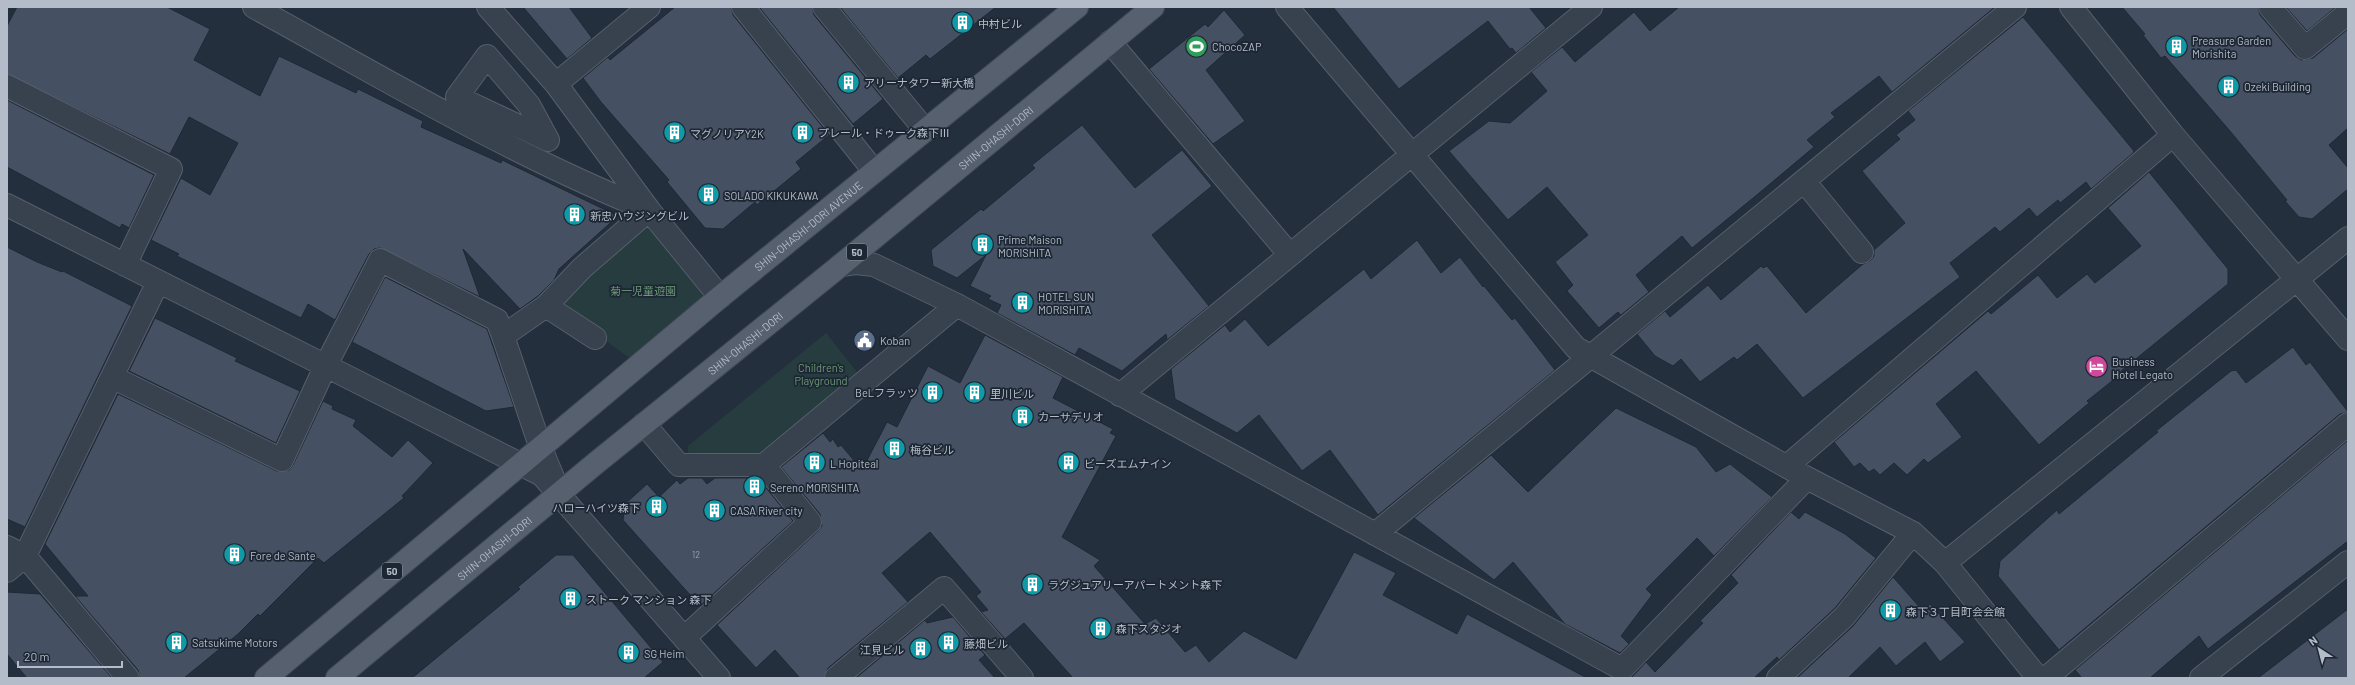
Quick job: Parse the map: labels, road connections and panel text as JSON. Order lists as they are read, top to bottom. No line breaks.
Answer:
{"streets":{"main road":["SHIN-OHASHI-DORI","SHIN-OHASHI-DORI AVENUE","50"]},"crossings":[["SHIN-OHASHI-DORI AVENUE","50"]],"parks":["菊一児童遊園","Children's Playground"],"places":{"building":["中村ビル","Preasure Garden Morishita","アリーナタワー新大橋","Ozeki Building","プレール・ドゥーク森下Ⅲ","マグノリアY2K","SOLADO KIKUKAWA","新忠ハウジングビル","Prime Maison MORISHITA","HOTEL SUN MORISHITA","BeLフラッツ","里川ビル","カーサデリオ","梅谷ビル","L Hopiteal","ビーズエムナイン","Sereno MORISHITA","ハローハイツ森下","CASA River city","Fore de Sante","ラグジュアリーアパートメント森下","ストーク マンション 森下","森下３丁目町会会館","森下スタジオ","Satsukime Motors","藤畑ビル","江見ビル","SG Heim"],"sports":["ChocoZAP"],"public building":["Koban"],"hotel":["Business Hotel Legato"]},"house_numbers":["12"],"scale_bar":"20 m","north":"top left"}
